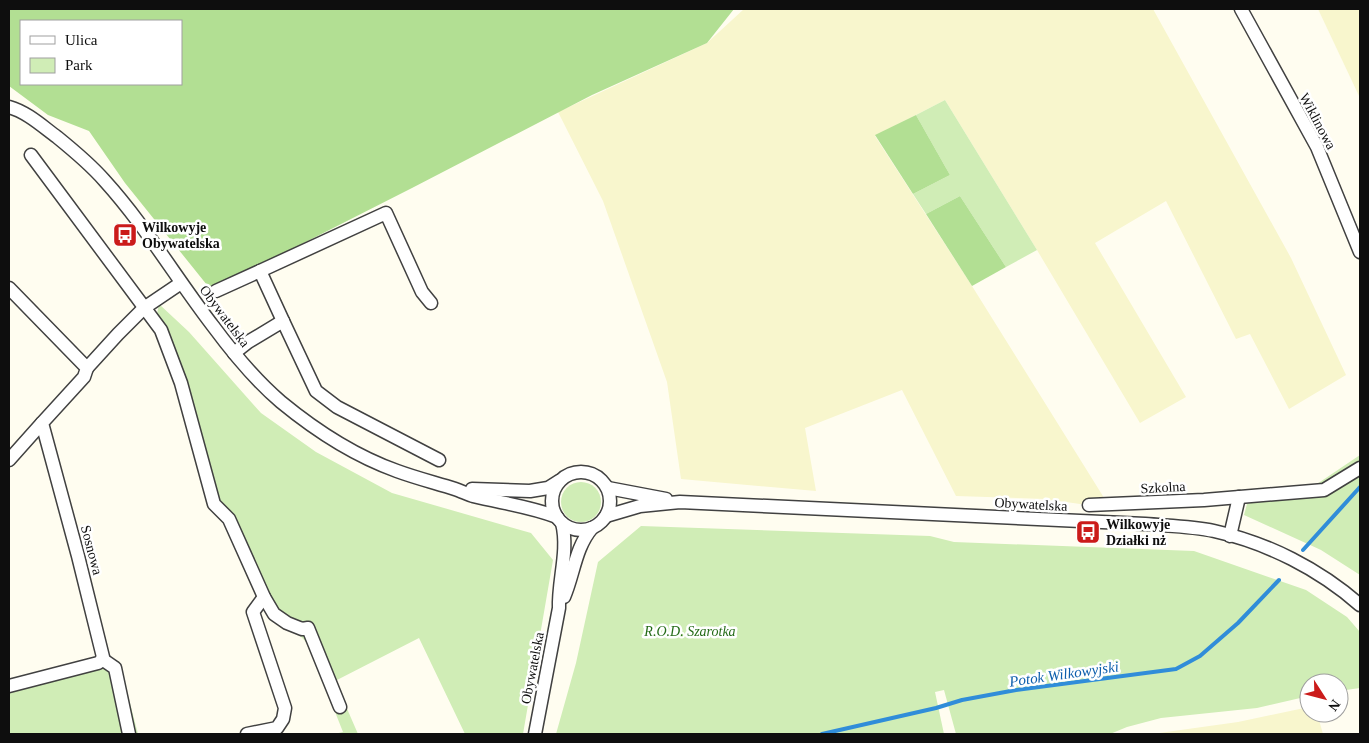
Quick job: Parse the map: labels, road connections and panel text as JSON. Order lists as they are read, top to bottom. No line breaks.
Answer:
{"streets":{"street":["Wiklinowa","Obywatelska","Szkolna","Sosnowa"]},"water":["Potok Wilkowyjski"],"parks":["R.O.D. Szarotka"],"places":{"bus stop":["Wilkowyje Obywatelska","Wilkowyje Działki nż"]},"legend":["Ulica","Park"],"north":"bottom right"}
